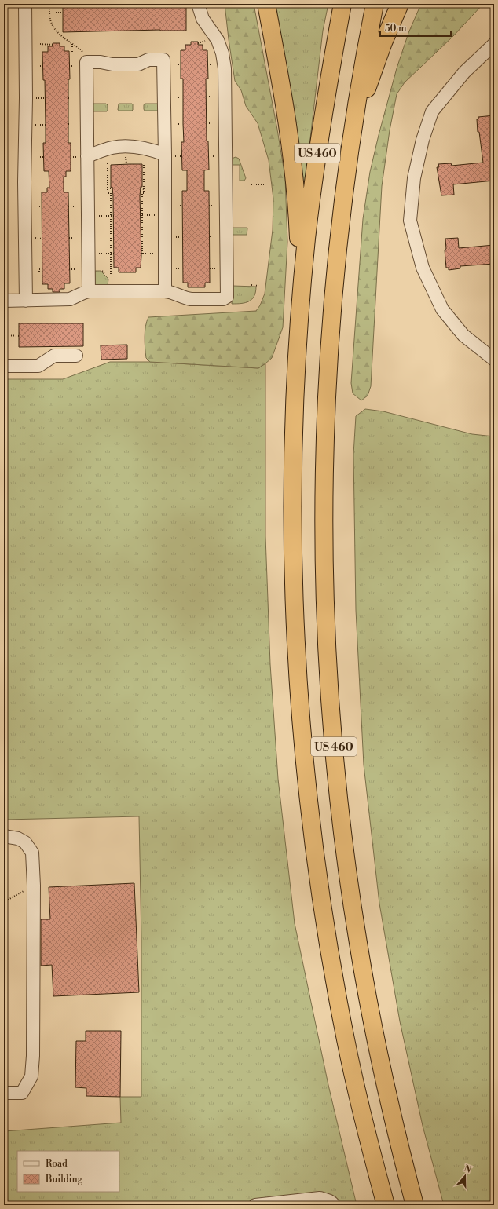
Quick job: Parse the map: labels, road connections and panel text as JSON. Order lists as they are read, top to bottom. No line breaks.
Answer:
{"streets":{"highway":["US 460"]},"legend":["Road","Building"],"scale_bar":"50 m","north":"top"}
